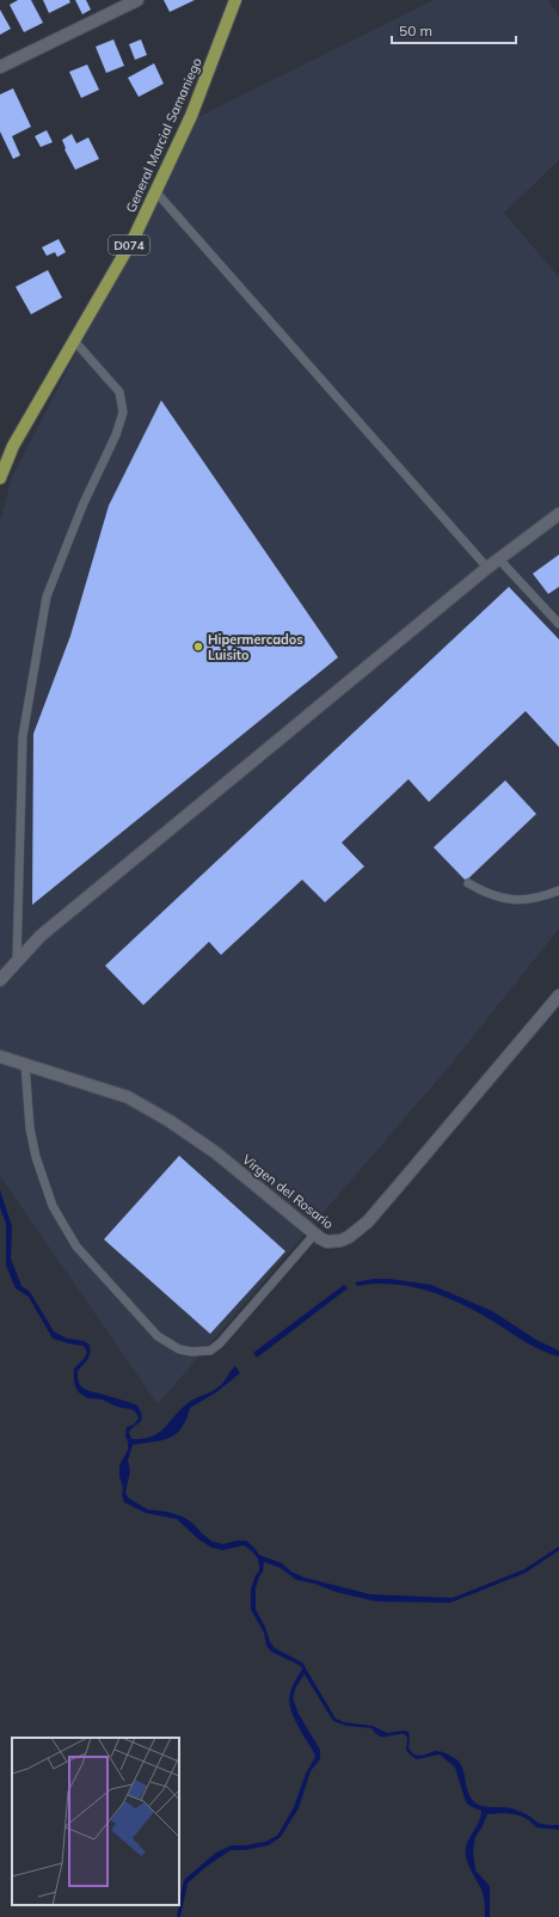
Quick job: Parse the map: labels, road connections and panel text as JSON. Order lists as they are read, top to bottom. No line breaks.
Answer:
{"streets":{"main road":["General Marcial Samaniego","D074"],"street":["Virgen del Rosario"]},"places":["Hipermercados Luisito"],"scale_bar":"50 m"}
